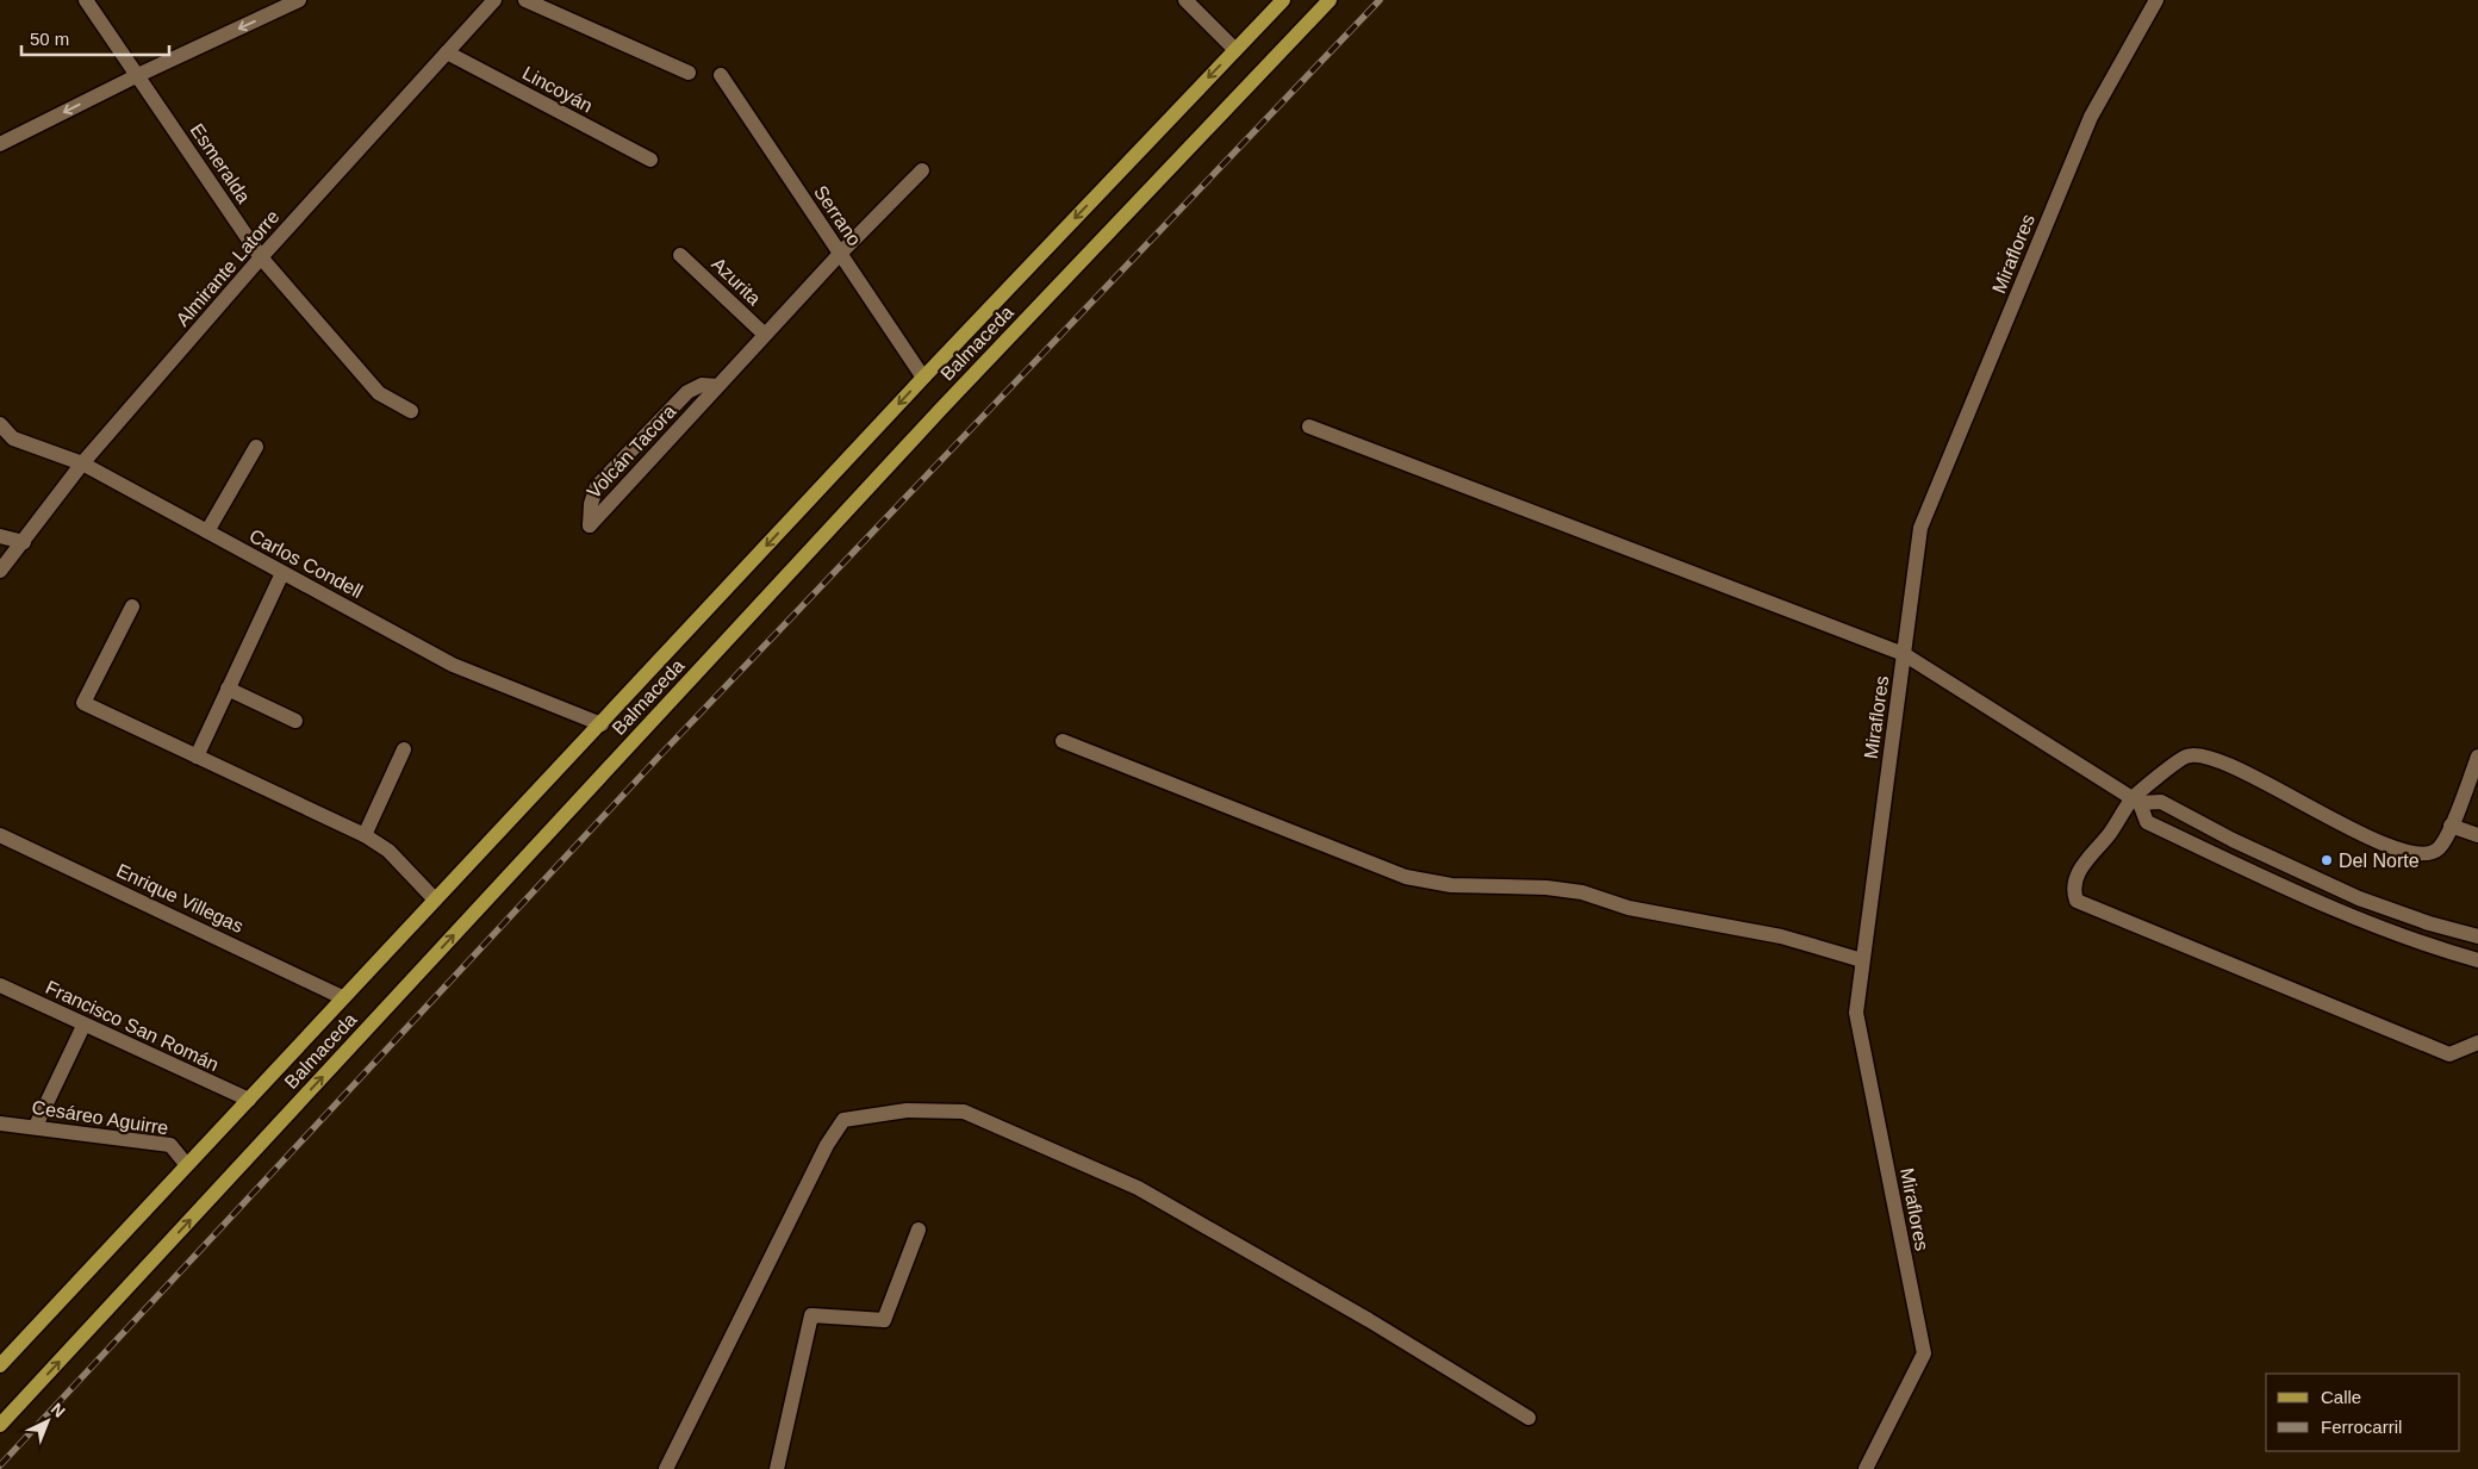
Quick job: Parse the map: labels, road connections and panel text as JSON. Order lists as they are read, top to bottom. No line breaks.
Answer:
{"streets":{"main road":["Balmaceda"],"street":["Lincoyán","Esmeralda","Serrano","Miraflores","Almirante Latorre","Azurita","Volcán Tacora","Carlos Condell","Enrique Villegas","Francisco San Román","Cesáreo Aguirre"]},"crossings":[["Lincoyán","Almirante Latorre"],["Esmeralda","Almirante Latorre"],["Serrano","Balmaceda"],["Serrano","Volcán Tacora"],["Almirante Latorre","Carlos Condell"],["Azurita","Volcán Tacora"],["Balmaceda","Carlos Condell"],["Balmaceda","Enrique Villegas"],["Balmaceda","Francisco San Román"],["Balmaceda","Cesáreo Aguirre"]],"places":["Del Norte"],"legend":["Calle","Ferrocarril"],"scale_bar":"50 m","north":"top right"}
